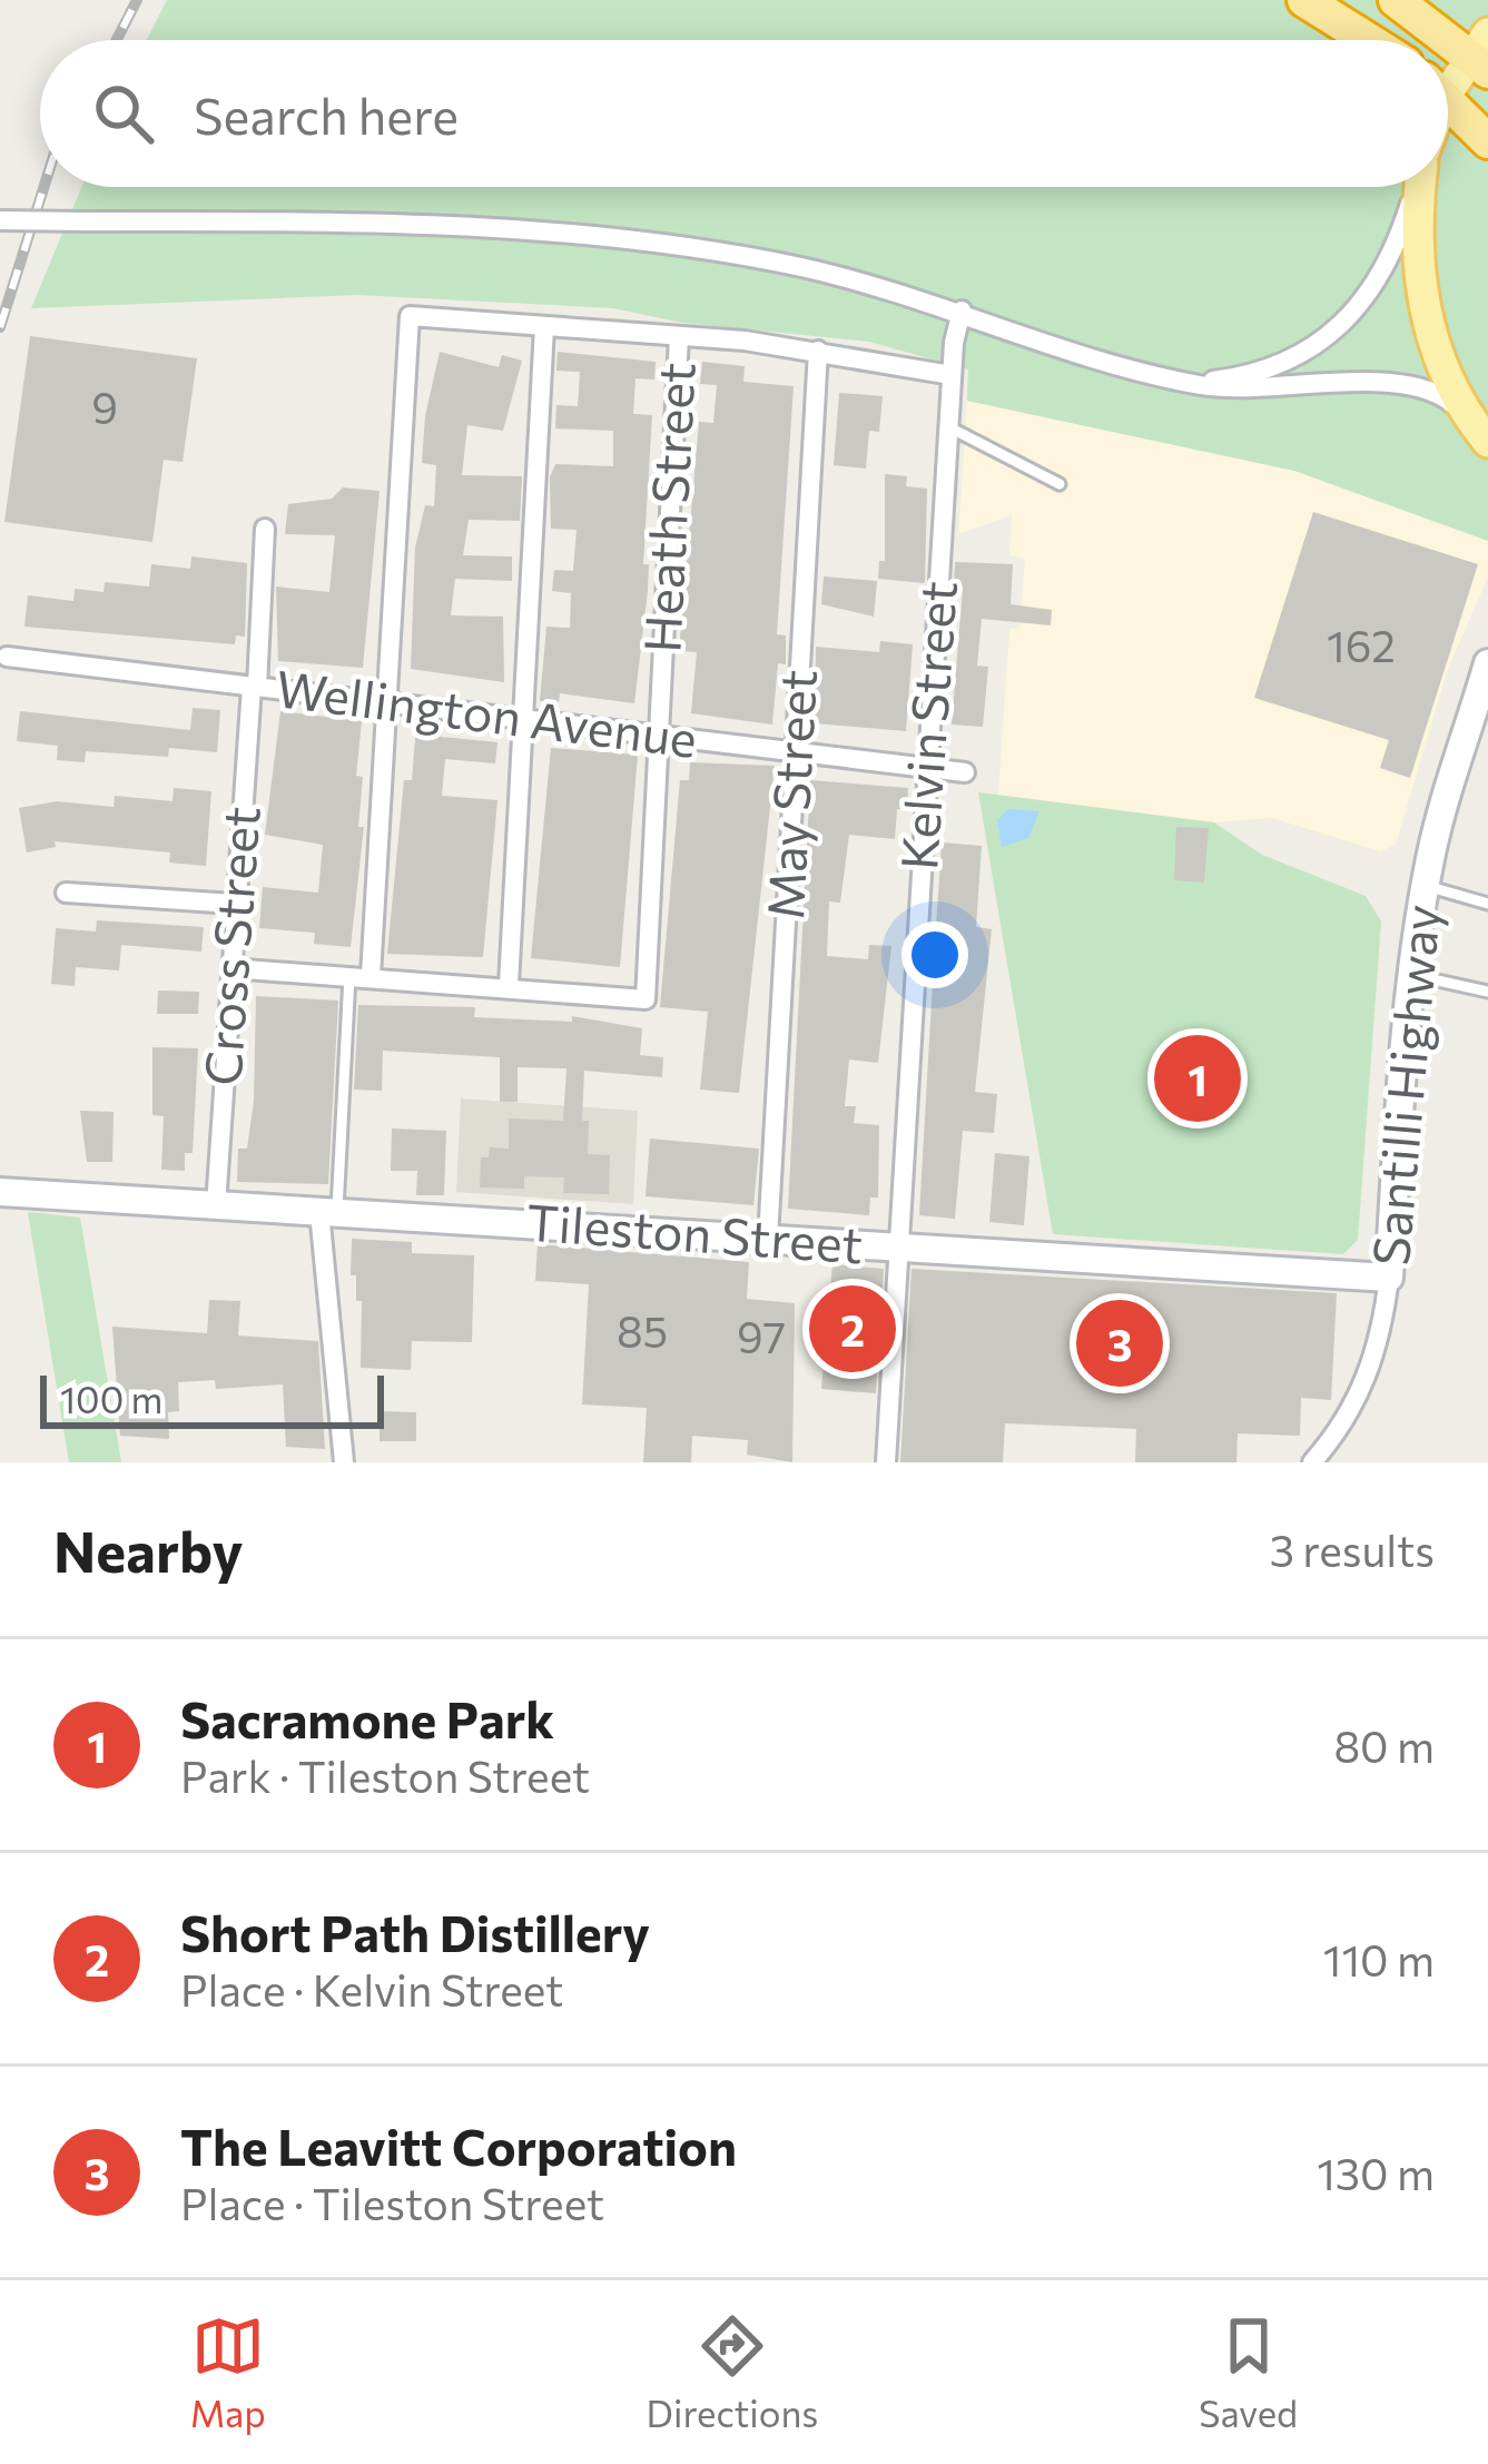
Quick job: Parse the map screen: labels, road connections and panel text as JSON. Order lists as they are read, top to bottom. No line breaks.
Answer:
{"streets":{"main road":["Santilli Highway","Tileston Street"],"street":["Heath Street","Wellington Avenue","Kelvin Street","May Street","Cross Street"]},"crossings":[["Heath Street","Wellington Avenue"],["Wellington Avenue","Kelvin Street"],["Wellington Avenue","May Street"],["Wellington Avenue","Cross Street"],["Kelvin Street","Tileston Street"],["May Street","Tileston Street"],["Cross Street","Tileston Street"],["Santilli Highway","Tileston Street"]],"house_numbers":["9","162","85","97"],"scale_bar":"100 m","page":{"search":"Search here","pins":["1","2","3"],"scale":"100 m","heading":["Nearby","3 results"],"list":[{"mark":"1","name":"Sacramone Park","note":"Park · Tileston Street","value":"80 m"},{"mark":"2","name":"Short Path Distillery","note":"Place · Kelvin Street","value":"110 m"},{"mark":"3","name":"The Leavitt Corporation","note":"Place · Tileston Street","value":"130 m"}],"nav":["Map","Directions","Saved"]}}
